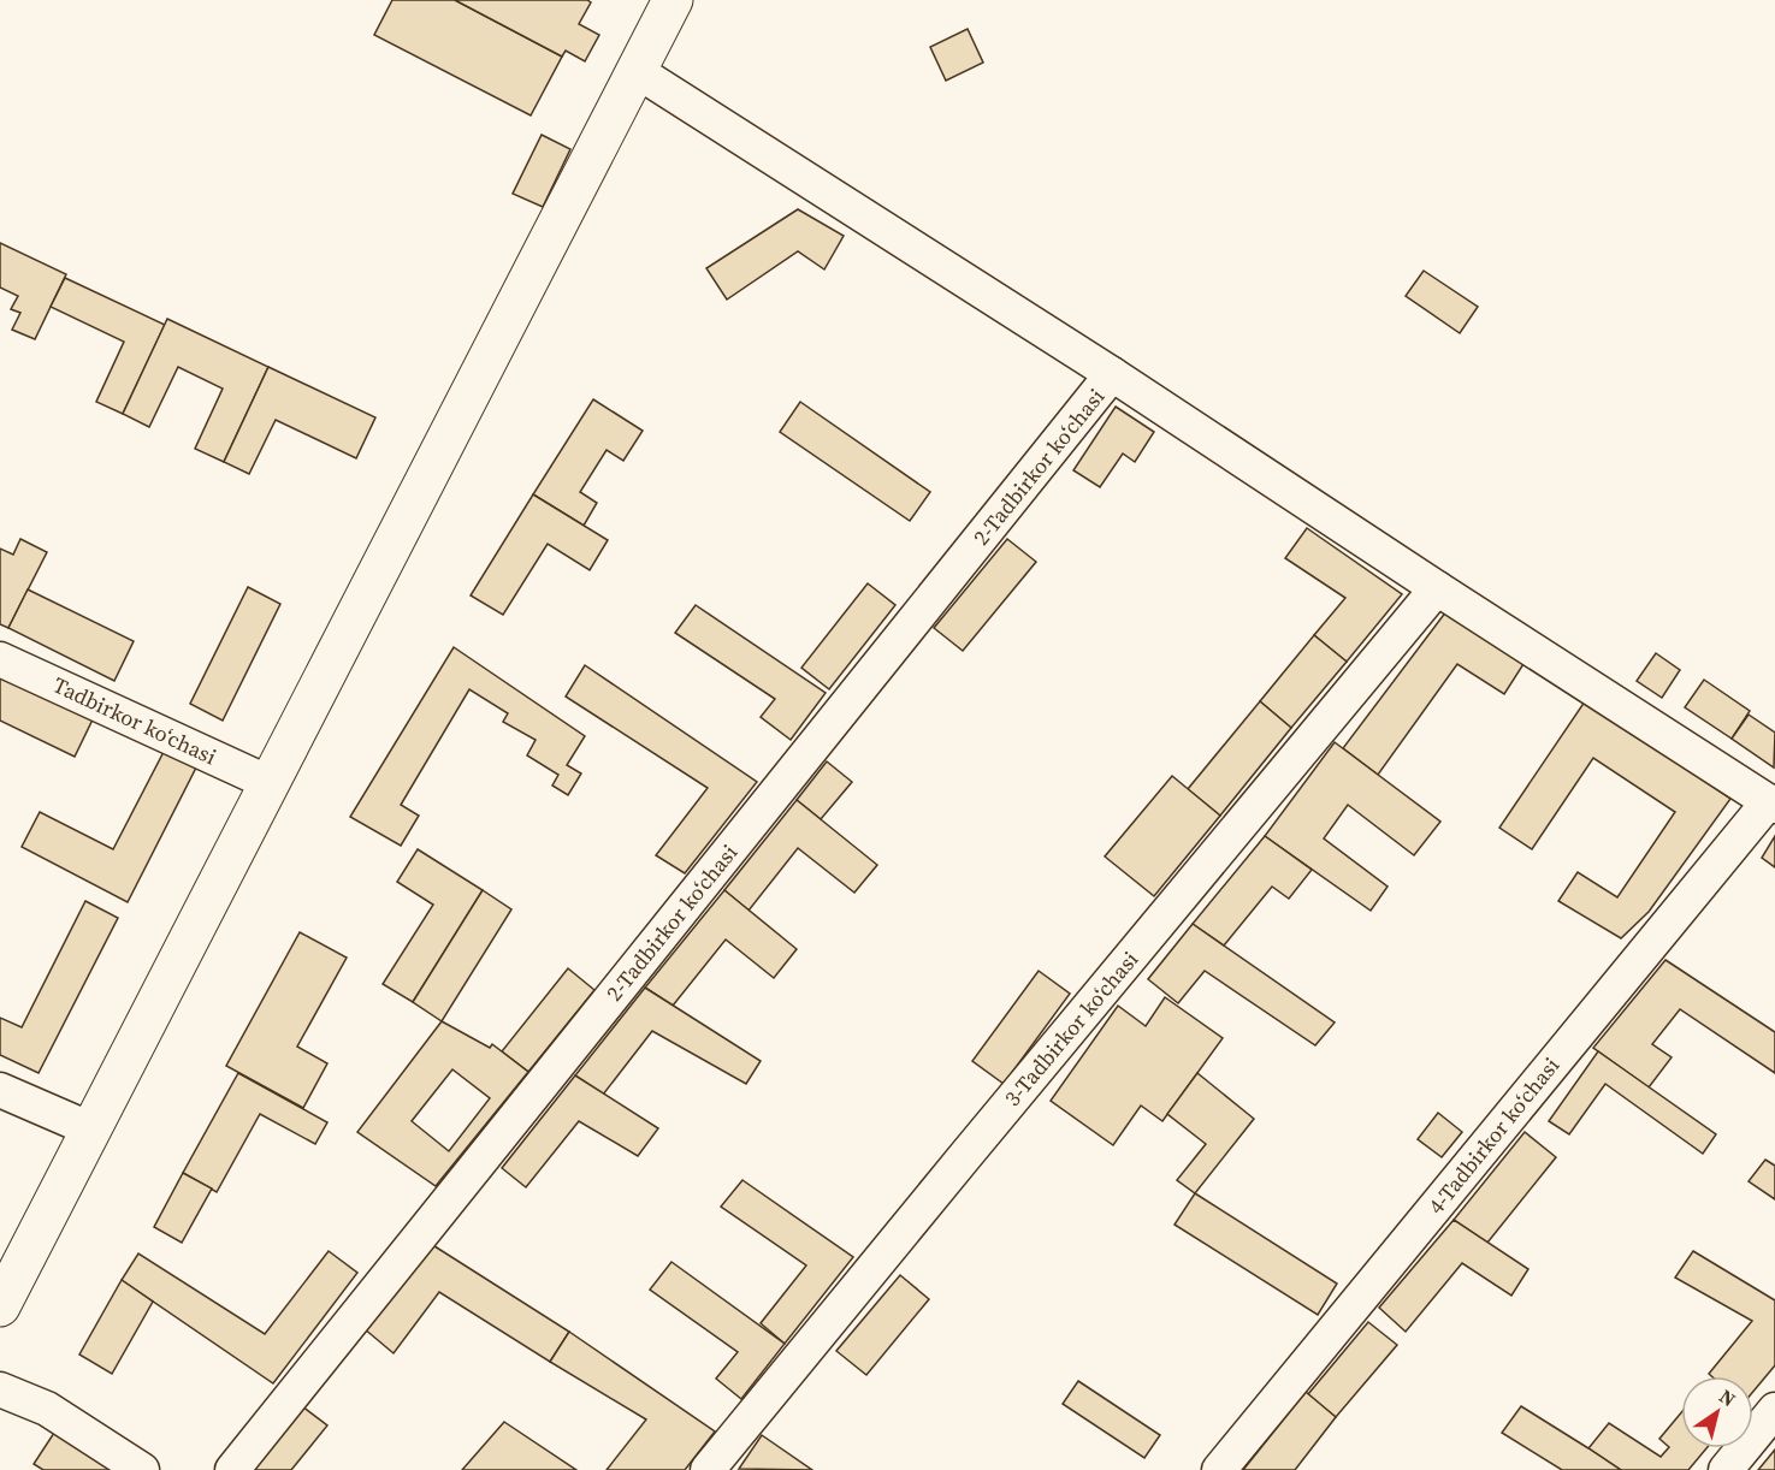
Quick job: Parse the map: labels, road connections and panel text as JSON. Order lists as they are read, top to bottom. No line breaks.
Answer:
{"streets":{"street":["2-Tadbirkor koʻchasi","Tadbirkor koʻchasi","3-Tadbirkor koʻchasi","4-Tadbirkor koʻchasi"]},"north":"top right"}
